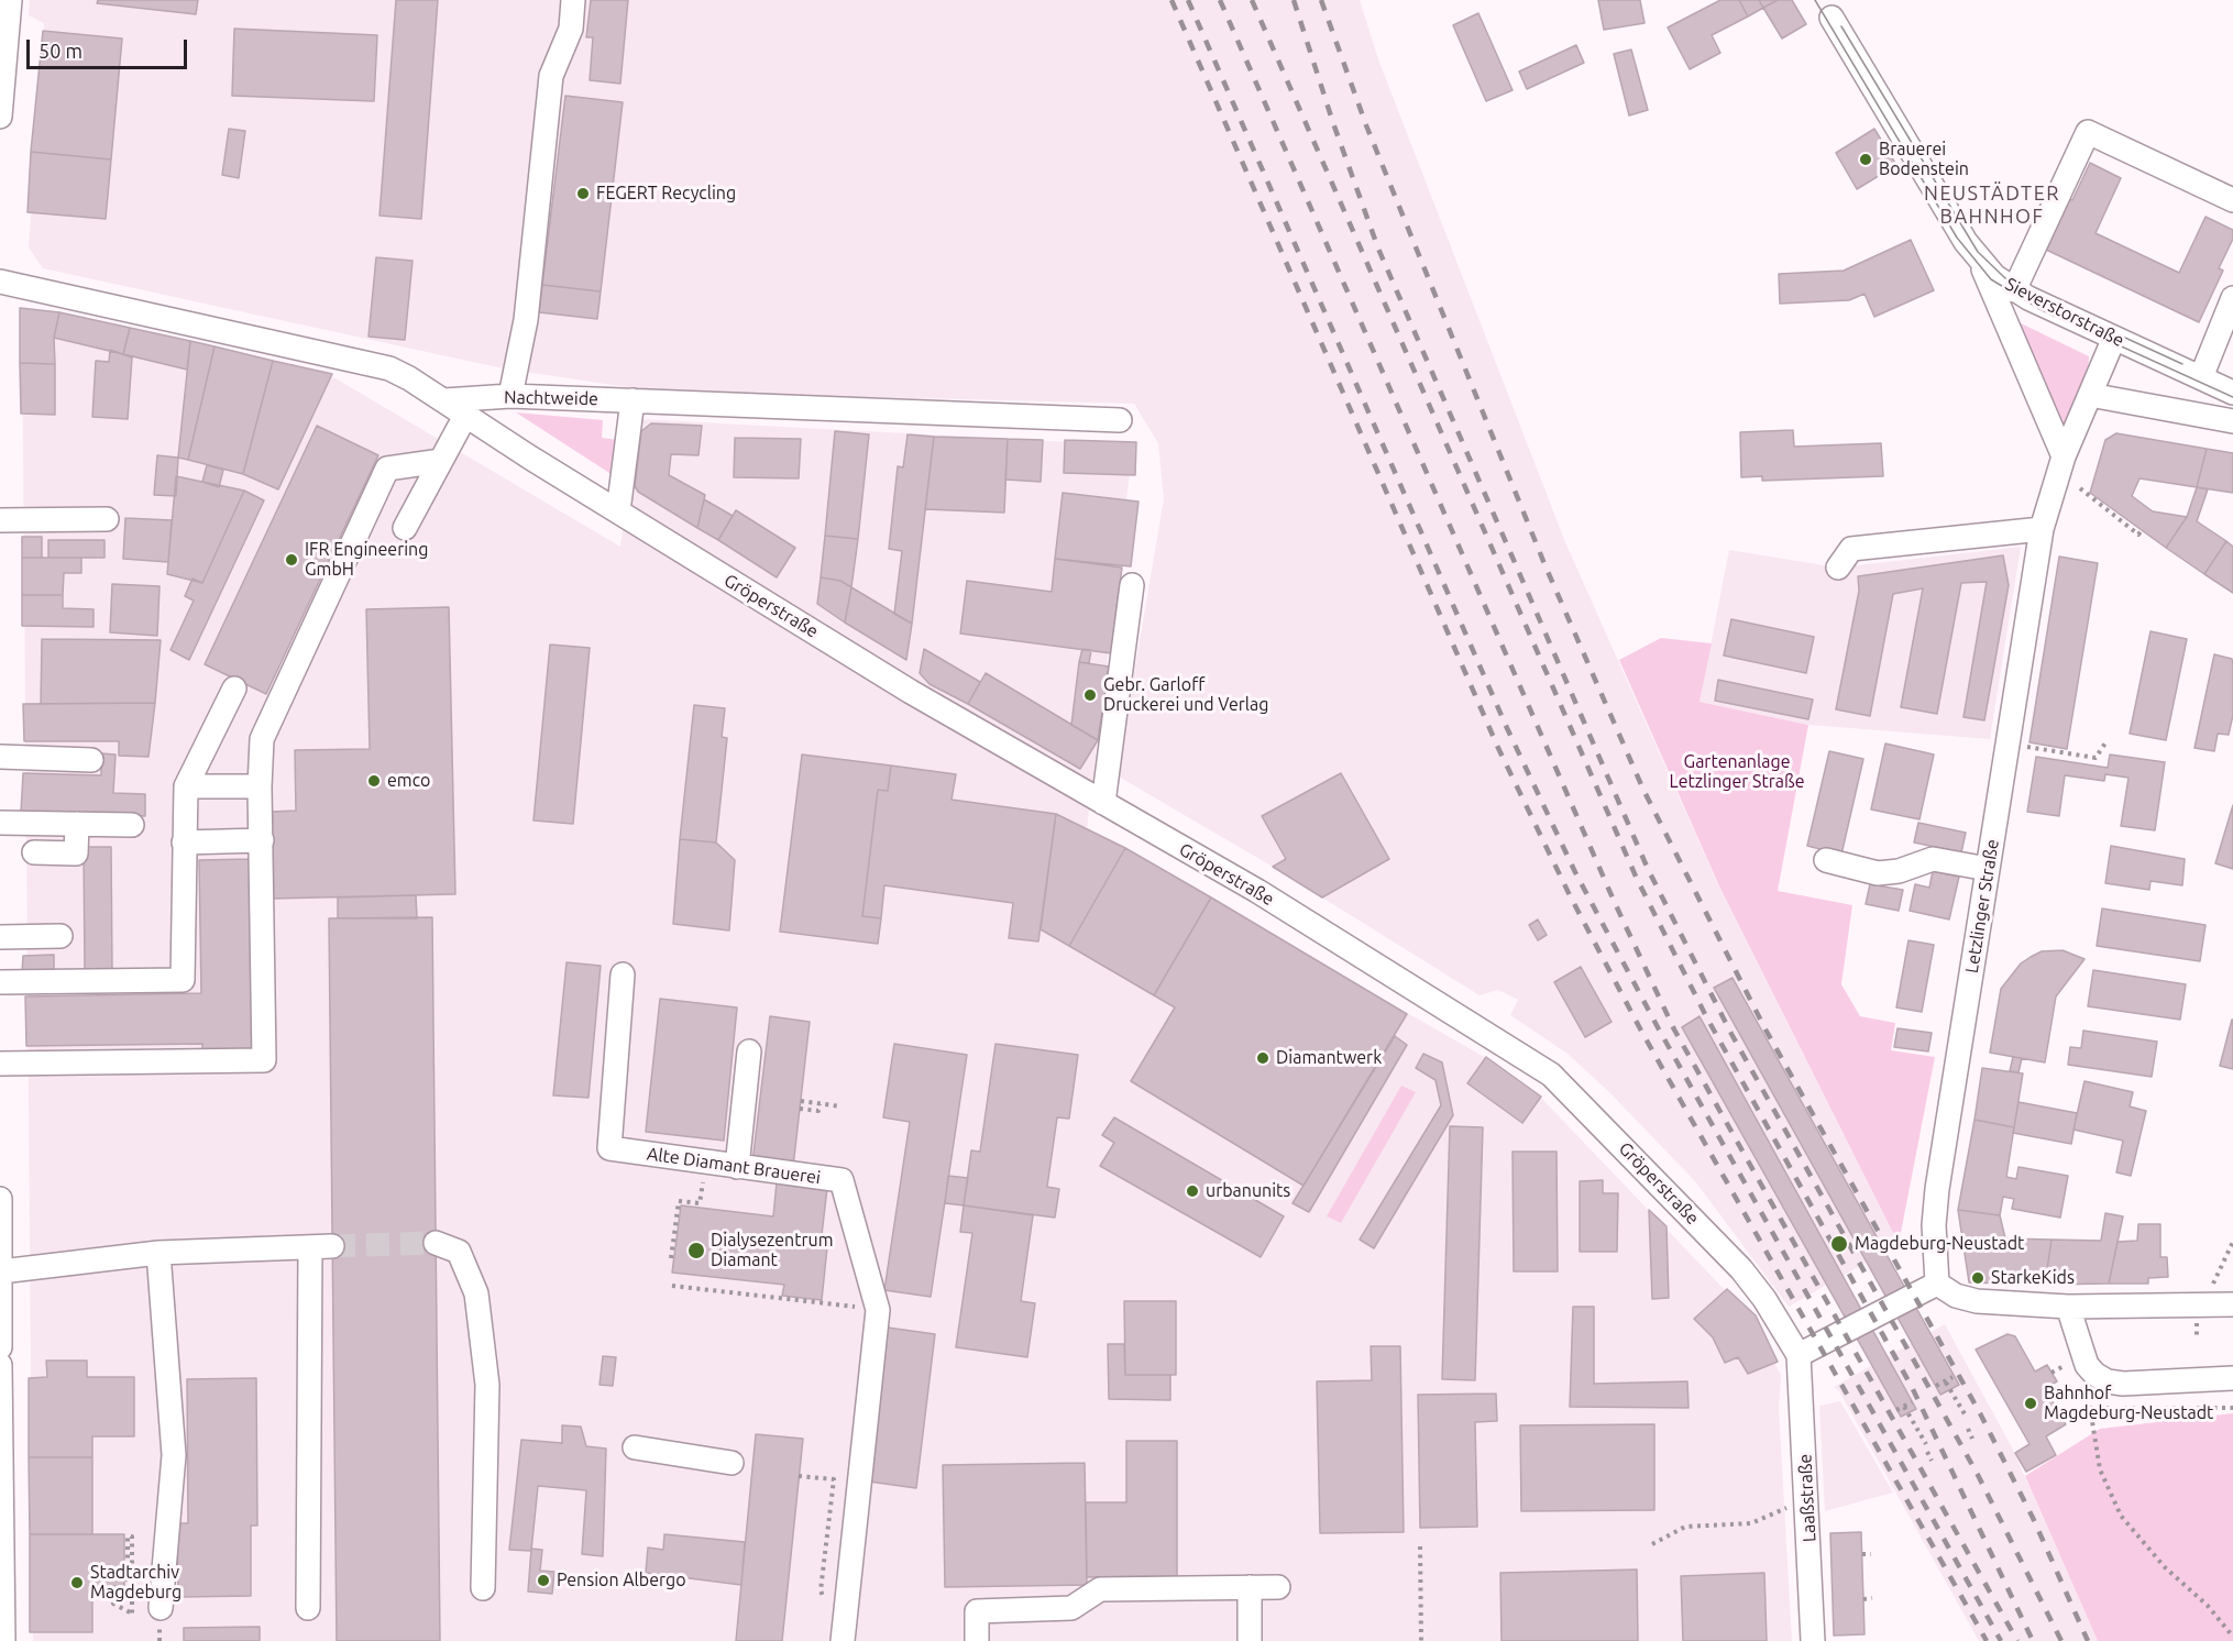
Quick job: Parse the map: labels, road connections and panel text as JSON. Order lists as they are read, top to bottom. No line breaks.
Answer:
{"streets":{"street":["Sieverstorstraße","Nachtweide","Gröperstraße","Letzlinger Straße","Alte Diamant Brauerei","Laaßstraße"]},"crossings":[["Sieverstorstraße","Letzlinger Straße"],["Nachtweide","Gröperstraße"],["Gröperstraße","Laaßstraße"]],"districts":["NEUSTÄDTER BAHNHOF"],"parks":["Gartenanlage Letzlinger Straße"],"places":["Brauerei Bodenstein","FEGERT Recycling","IFR Engineering GmbH","Gebr. Garloff Druckerei und Verlag","emco","Diamantwerk","urbanunits","Magdeburg-Neustadt","Dialysezentrum Diamant","StarkeKids","Bahnhof Magdeburg-Neustadt","Pension Albergo","Stadtarchiv Magdeburg"],"scale_bar":"50 m"}
